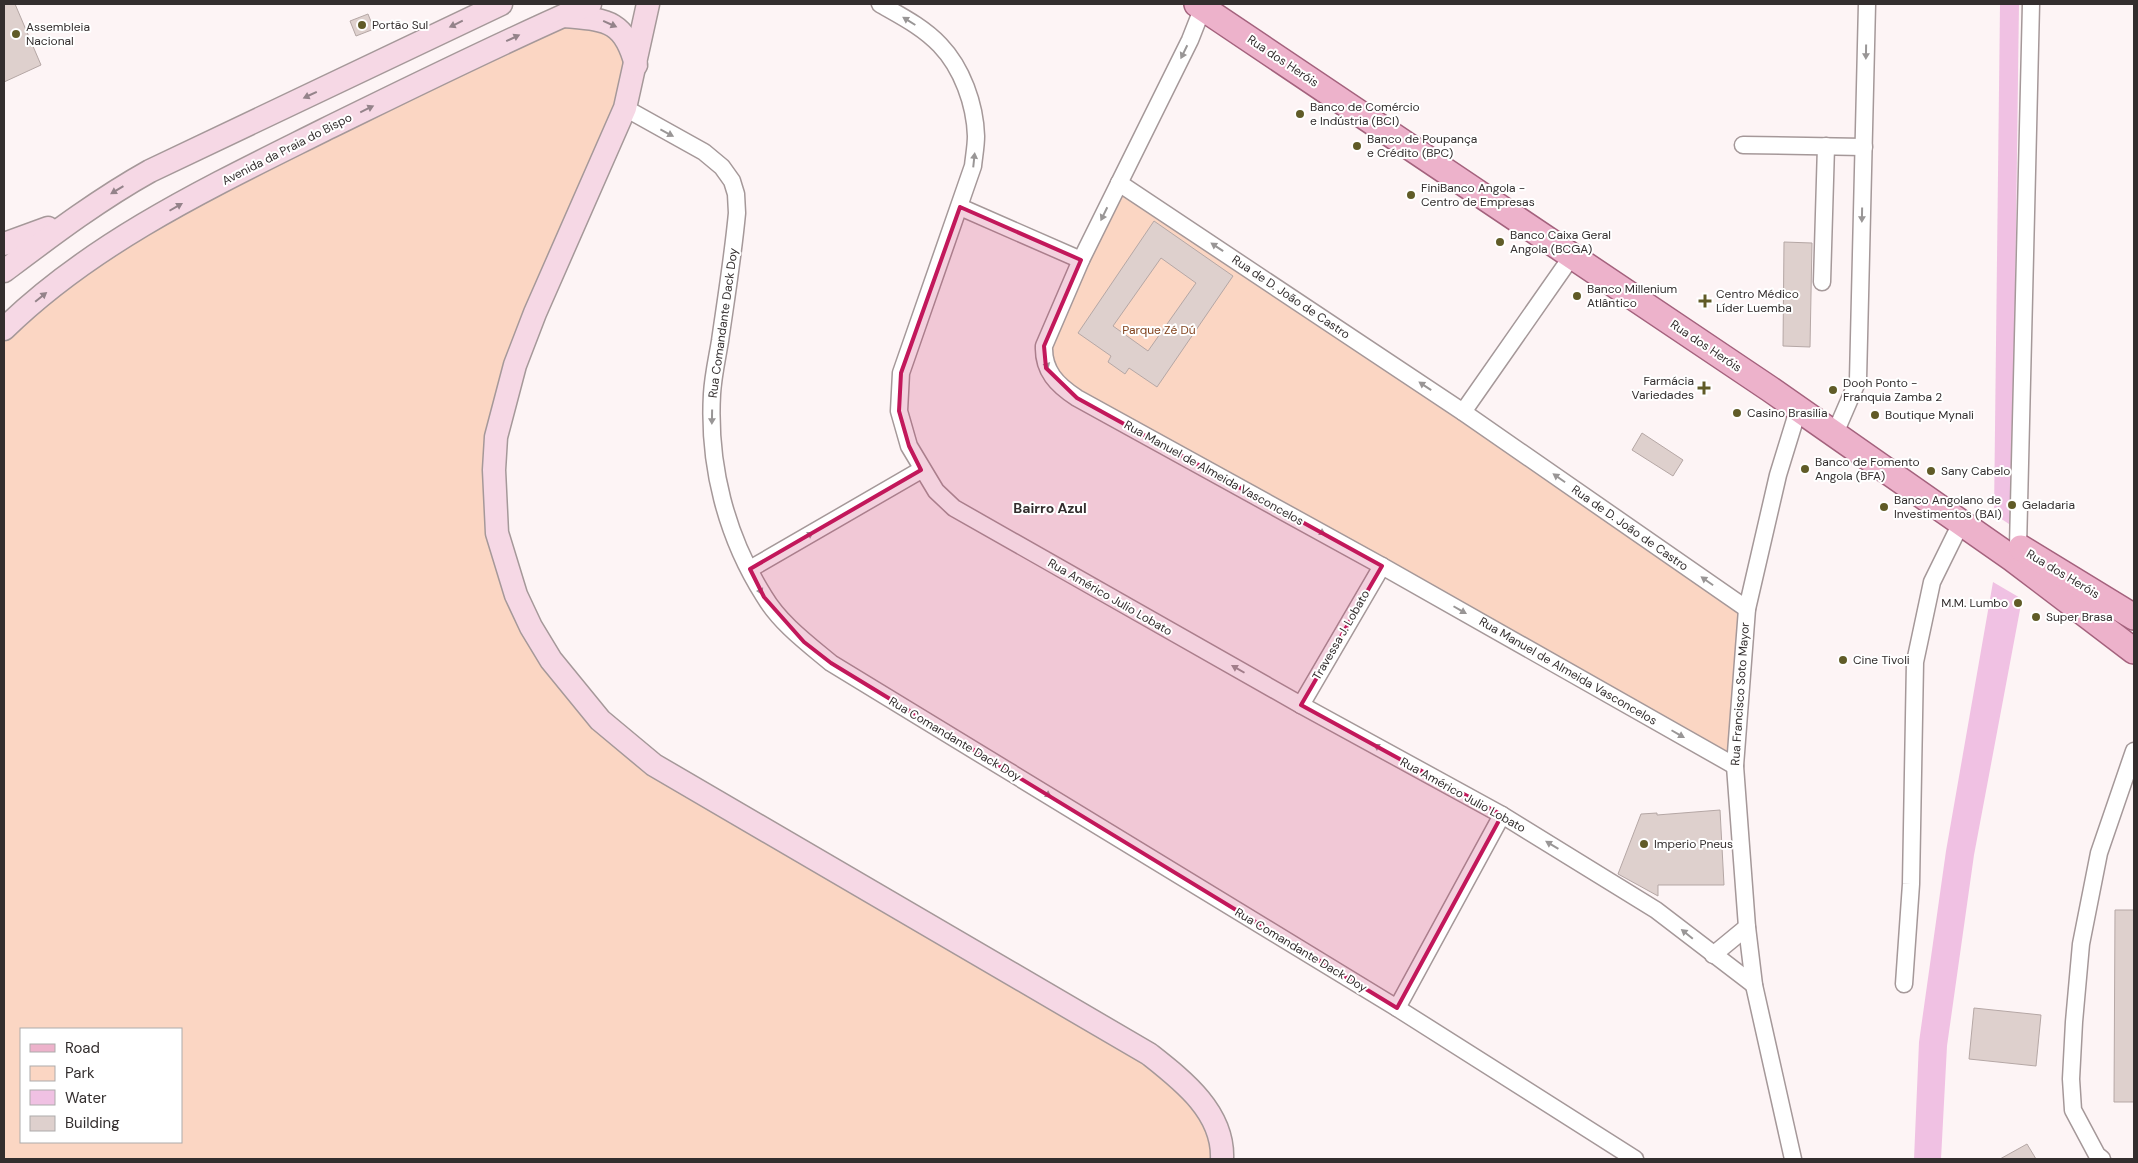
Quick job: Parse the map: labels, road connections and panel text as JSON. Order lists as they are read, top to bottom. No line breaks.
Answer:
{"streets":{"main road":["Rua dos Heróis"],"street":["Avenida da Praia do Bispo","Rua de D. João de Castro","Rua Comandante Dack Doy","Rua Manuel de Almeida Vasconcelos","Rua Américo Julio Lobato","Travessa J. Lobato","Rua Francisco Soto Mayor"]},"crossings":[["Rua dos Heróis","Rua Manuel de Almeida Vasconcelos"],["Rua dos Heróis","Rua Francisco Soto Mayor"],["Rua de D. João de Castro","Rua Manuel de Almeida Vasconcelos"],["Rua de D. João de Castro","Rua Francisco Soto Mayor"],["Rua Manuel de Almeida Vasconcelos","Travessa J. Lobato"],["Rua Manuel de Almeida Vasconcelos","Rua Francisco Soto Mayor"],["Rua Américo Julio Lobato","Travessa J. Lobato"],["Rua Américo Julio Lobato","Rua Francisco Soto Mayor"]],"one_way":["Rua de D. João de Castro","Rua Comandante Dack Doy","Rua Américo Julio Lobato"],"districts":["Bairro Azul"],"parks":["Parque Zé Dú"],"places":{"other":["Portão Sul","Assembleia Nacional","Banco de Comércio e Indústria (BCI)","Banco de Poupança e Crédito (BPC)","FiniBanco Angola - Centro de Empresas","Banco Caixa Geral Angola (BCGA)","Banco Millenium Atlântico","Dooh Ponto - Franquia Zamba 2","Casino Brasilia","Boutique Mynali","Banco de Fomento Angola (BFA)","Sany Cabelo","Geladaria","Banco Angolano de Investimentos (BAI)","M.M. Lumbo","Super Brasa","Cine Tivoli","Imperio Pneus"],"health":["Centro Médico Líder Luemba","Farmácia Variedades"]},"legend":["Road","Park","Water","Building"]}
